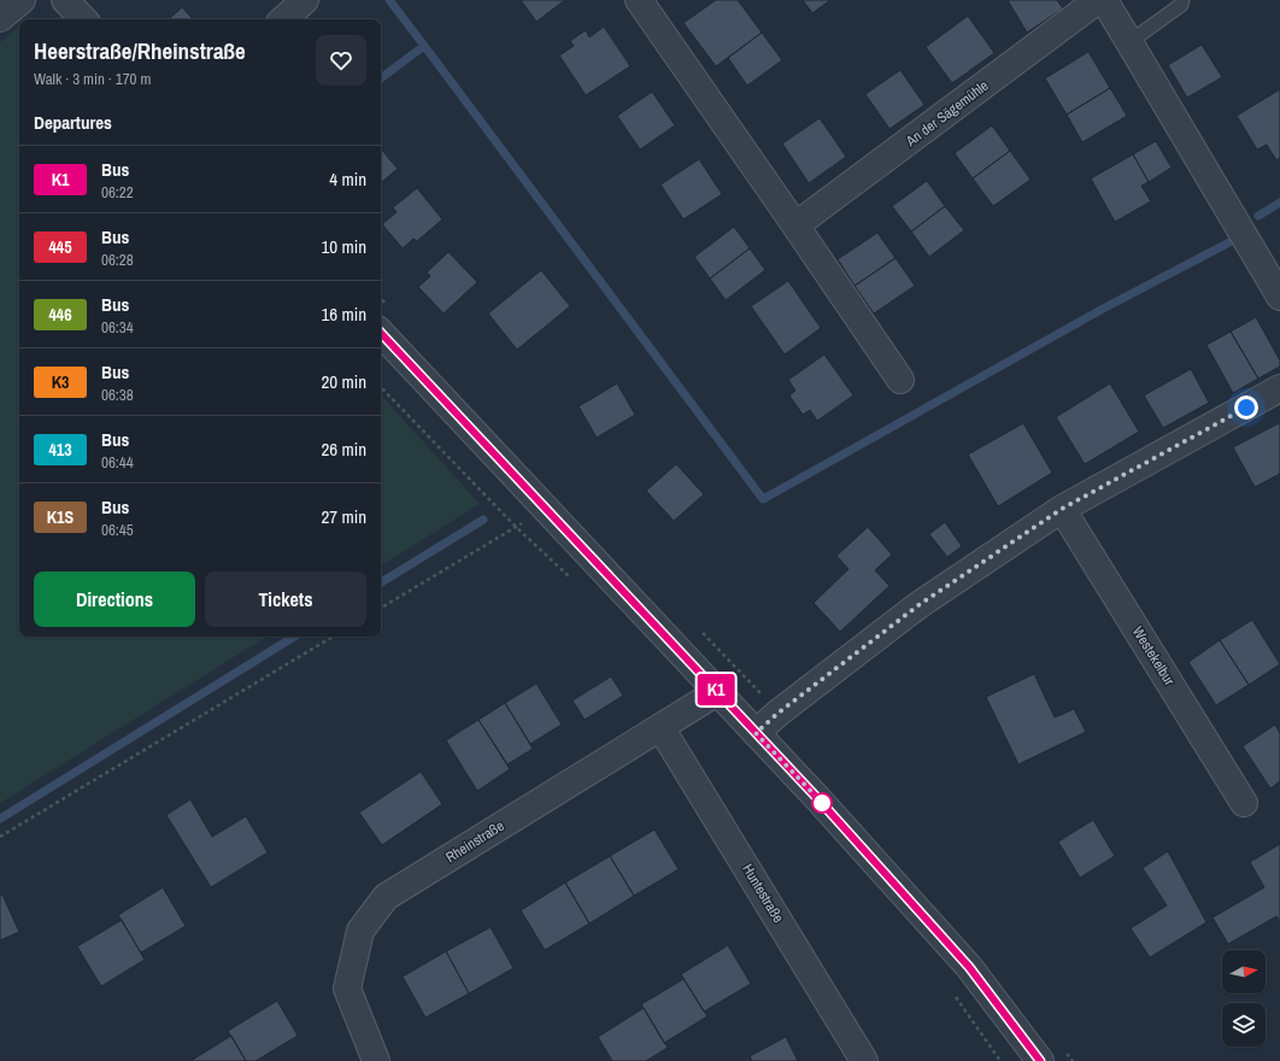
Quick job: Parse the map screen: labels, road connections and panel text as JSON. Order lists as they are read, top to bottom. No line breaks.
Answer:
{"streets":{"street":["An der Sägemühle","Westekelbur","Rheinstraße","Huntestraße"]},"crossings":[["Rheinstraße","Huntestraße"]],"lines":["bus line K1"],"north":"right","page":{"on_map":"K1","heading":[["Heerstraße/Rheinstraße","Walk · 3 min · 170 m"],"Departures"],"list":[{"mark":"K1","name":"Bus","note":"06:22","value":"4 min"},{"mark":"445","name":"Bus","note":"06:28","value":"10 min"},{"mark":"446","name":"Bus","note":"06:34","value":"16 min"},{"mark":"K3","name":"Bus","note":"06:38","value":"20 min"},{"mark":"413","name":"Bus","note":"06:44","value":"26 min"},{"mark":"K1S","name":"Bus","note":"06:45","value":"27 min"}],"buttons":["Directions","Tickets"]}}
